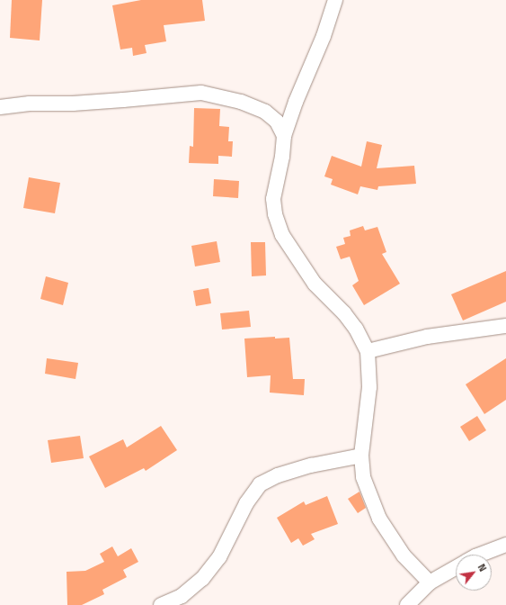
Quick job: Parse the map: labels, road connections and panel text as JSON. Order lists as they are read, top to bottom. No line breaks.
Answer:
{"north":"top right"}
